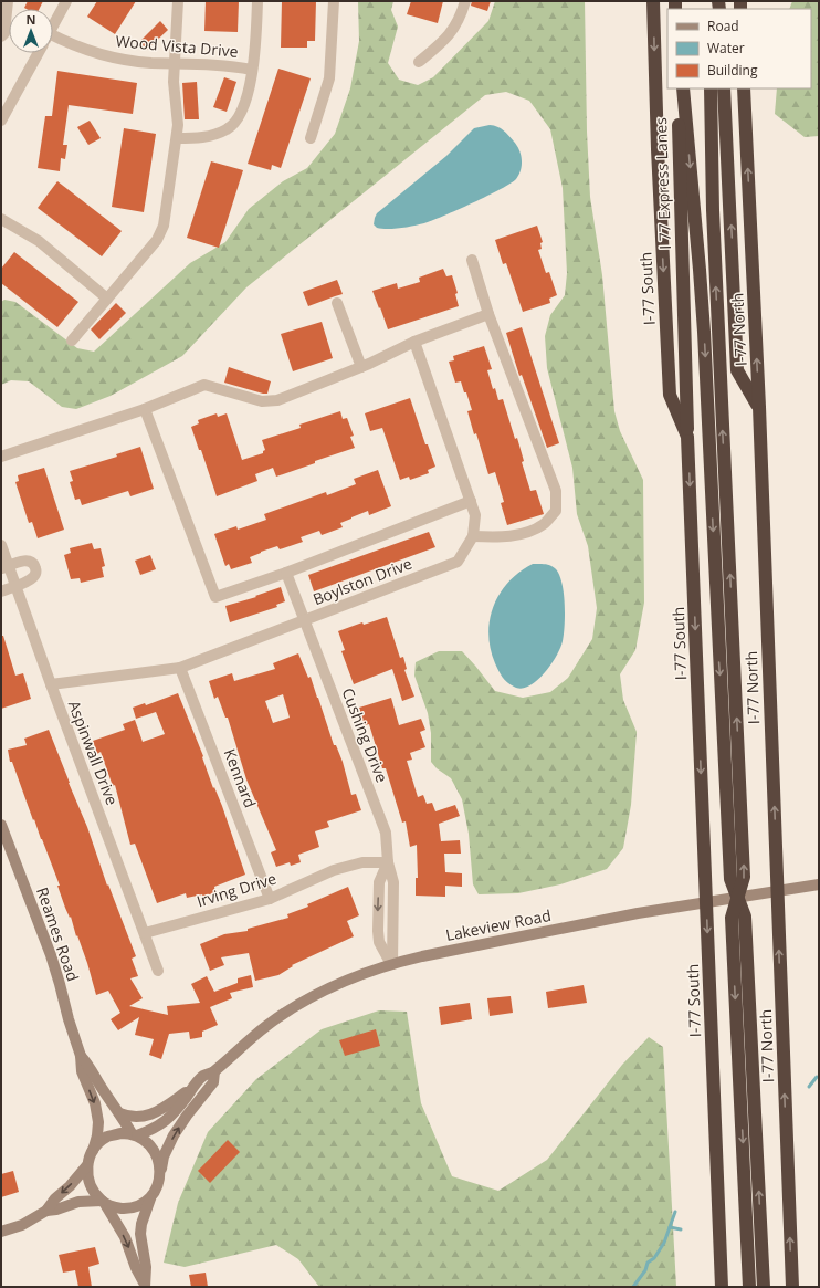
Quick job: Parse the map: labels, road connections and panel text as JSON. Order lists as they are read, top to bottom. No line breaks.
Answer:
{"streets":{"highway":["I 77 Express Lanes","I-77 South","I-77 North"],"main road":["Lakeview Road","Reames Road"],"street":["Wood Vista Drive","Boylston Drive","Cushing Drive","Aspinwall Drive","Kennard","Irving Drive"]},"crossings":[["I 77 Express Lanes","I-77 South"],["Boylston Drive","Cushing Drive"],["Boylston Drive","Aspinwall Drive"],["Boylston Drive","Kennard"],["Cushing Drive","Irving Drive"],["Cushing Drive","Lakeview Road"],["Aspinwall Drive","Irving Drive"],["Kennard","Irving Drive"],["Lakeview Road","Reames Road"]],"legend":["Road","Water","Building"],"north":"top"}
